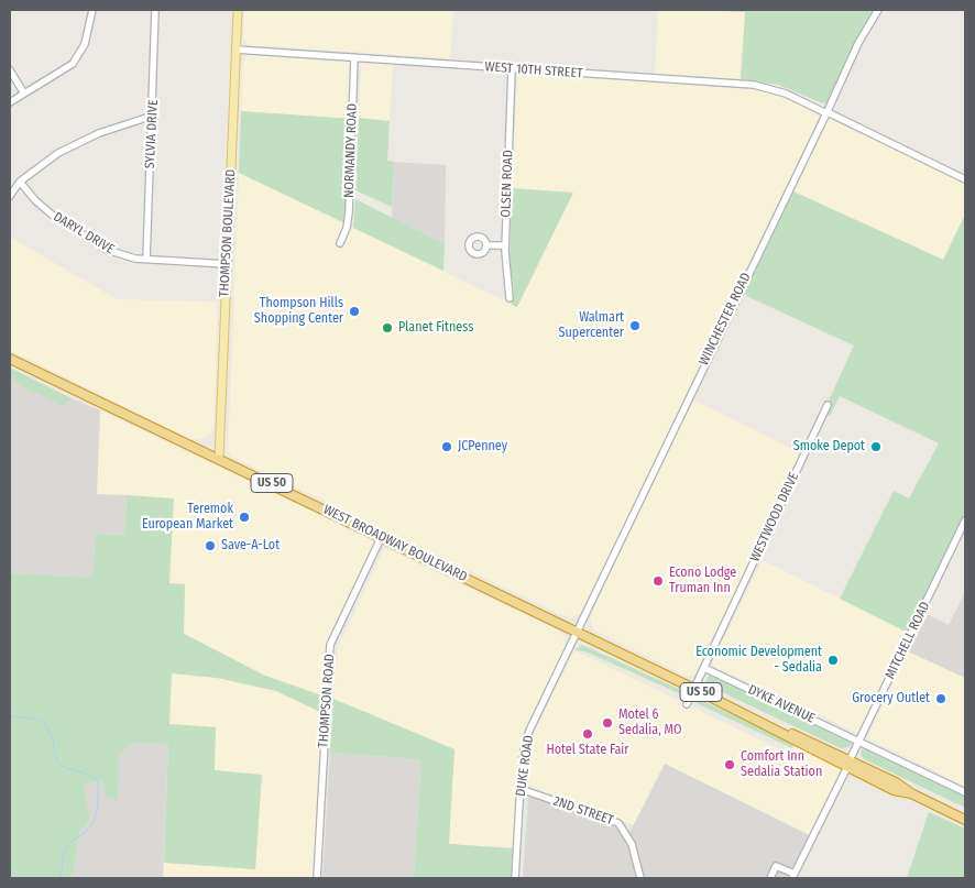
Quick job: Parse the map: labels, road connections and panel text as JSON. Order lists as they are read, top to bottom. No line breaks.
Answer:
{"streets":{"highway":["US 50","WEST BROADWAY BOULEVARD"],"main road":["THOMPSON BOULEVARD"],"street":["WEST 10TH STREET","SYLVIA DRIVE","NORMANDY ROAD","OLSEN ROAD","DARYL DRIVE","WINCHESTER ROAD","WESTWOOD DRIVE","MITCHELL ROAD","THOMPSON ROAD","DYKE AVENUE","DUKE ROAD","2ND STREET"]},"crossings":[["WEST 10TH STREET","NORMANDY ROAD"],["WEST 10TH STREET","OLSEN ROAD"],["WEST 10TH STREET","THOMPSON BOULEVARD"],["WEST 10TH STREET","WINCHESTER ROAD"],["SYLVIA DRIVE","DARYL DRIVE"],["DARYL DRIVE","THOMPSON BOULEVARD"],["THOMPSON BOULEVARD","WEST BROADWAY BOULEVARD"],["WINCHESTER ROAD","WEST BROADWAY BOULEVARD"],["WINCHESTER ROAD","DUKE ROAD"],["WESTWOOD DRIVE","WEST BROADWAY BOULEVARD"],["WESTWOOD DRIVE","DYKE AVENUE"],["WEST BROADWAY BOULEVARD","MITCHELL ROAD"],["WEST BROADWAY BOULEVARD","THOMPSON ROAD"],["WEST BROADWAY BOULEVARD","DUKE ROAD"],["MITCHELL ROAD","DYKE AVENUE"],["DUKE ROAD","2ND STREET"]],"places":["Thompson Hills Shopping Center","Walmart Supercenter","Planet Fitness","JCPenney","Smoke Depot","Teremok European Market","Save-A-Lot","Econo Lodge Truman Inn","Economic Development - Sedalia","Grocery Outlet","Motel 6 Sedalia, MO","Hotel State Fair","Comfort Inn Sedalia Station"]}
